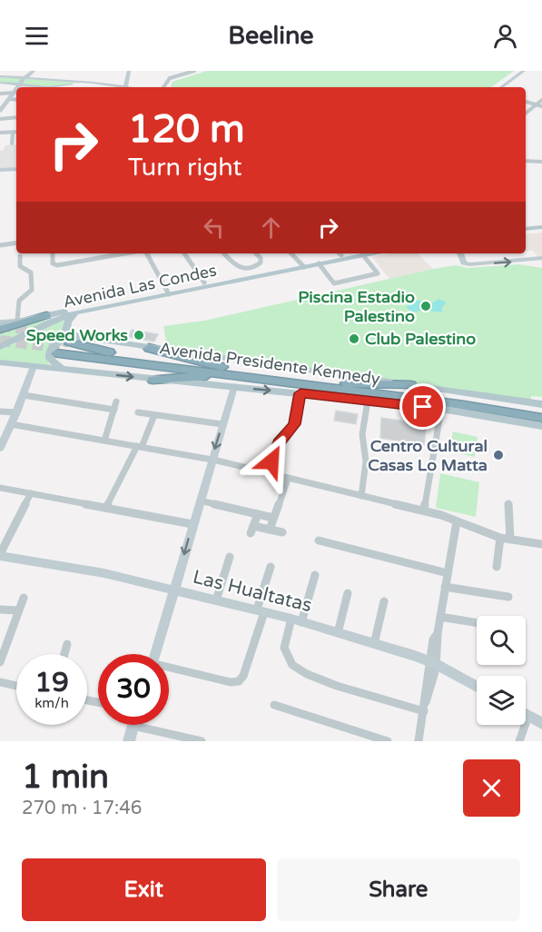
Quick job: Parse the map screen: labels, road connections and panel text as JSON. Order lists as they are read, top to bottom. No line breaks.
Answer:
{"streets":{"highway":["Avenida Presidente Kennedy"],"main road":["Avenida Las Condes"],"street":["Las Hualtatas"]},"places":["Piscina Estadio Palestino","Speed Works","Club Palestino","Centro Cultural Casas Lo Matta"],"page":{"header":"Beeline","turn":["120 m","Turn right"],"speed":"19 km/h","limit":"30","heading":["1 min","270 m · 17:46"],"buttons":["Exit","Share"]}}
